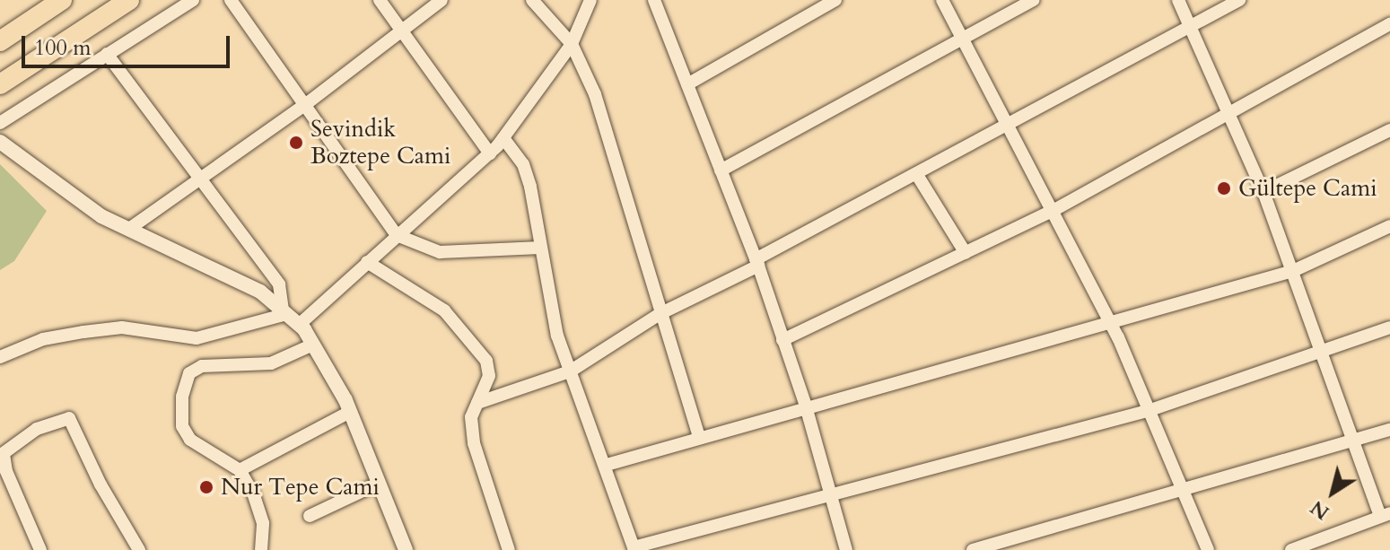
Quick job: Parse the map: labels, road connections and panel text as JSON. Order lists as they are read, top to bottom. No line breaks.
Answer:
{"places":["Sevindik Boztepe Cami","Gültepe Cami","Nur Tepe Cami"],"scale_bar":"100 m","north":"bottom left"}
